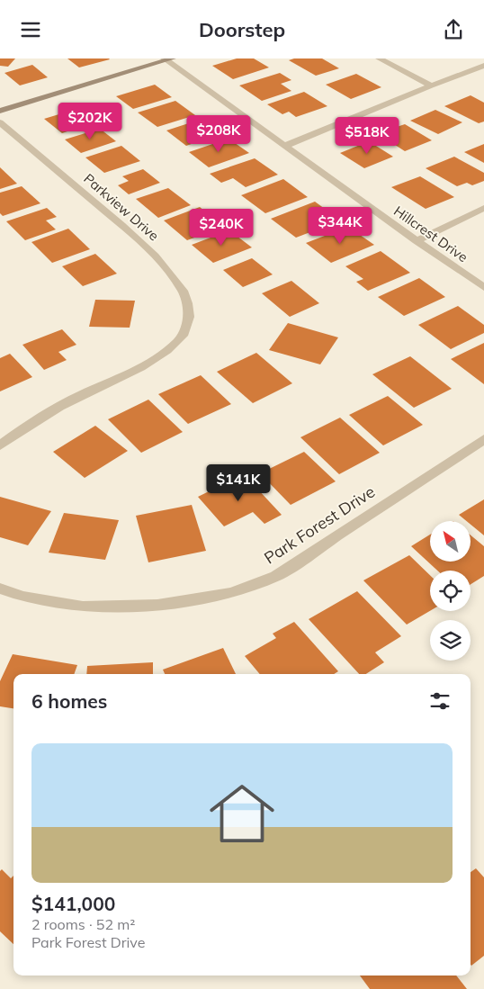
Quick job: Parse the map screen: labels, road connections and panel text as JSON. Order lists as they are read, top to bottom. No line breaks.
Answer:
{"streets":{"street":["Parkview Drive","Hillcrest Drive","Park Forest Drive"]},"north":"top left","page":{"header":"Doorstep","price":["$202K","$208K","$518K","$344K","$240K","$141K"],"heading":"6 homes","list":[{"name":"$141,000","note":"2 rooms · 52 m² · Park Forest Drive"}]}}
